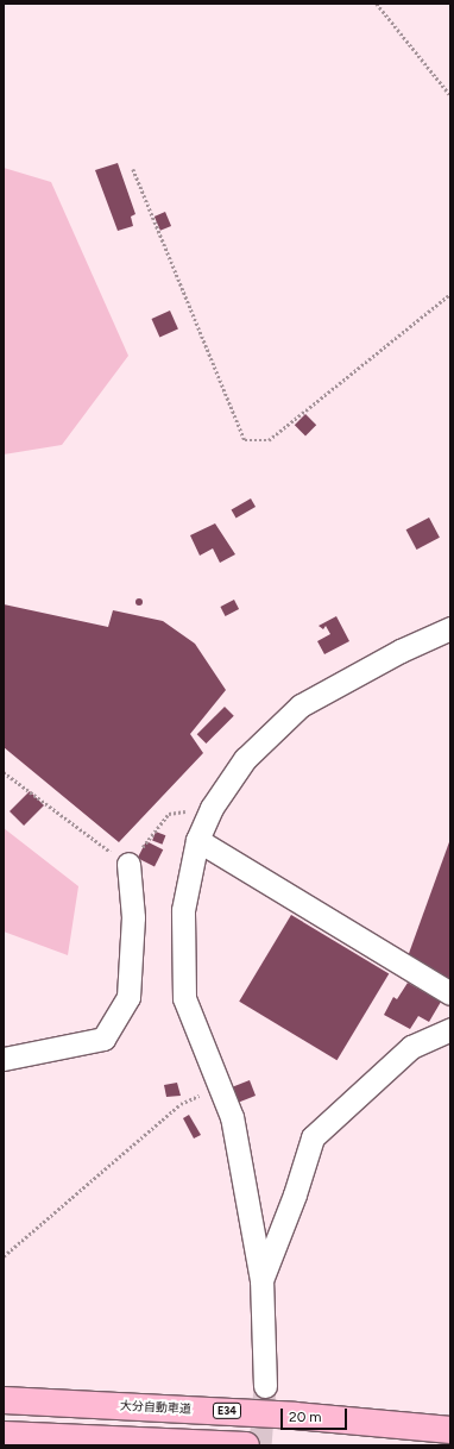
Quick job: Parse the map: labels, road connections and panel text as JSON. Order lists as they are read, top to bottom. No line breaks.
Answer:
{"streets":{"highway":["大分自動車道","E34"]},"scale_bar":"20 m"}
